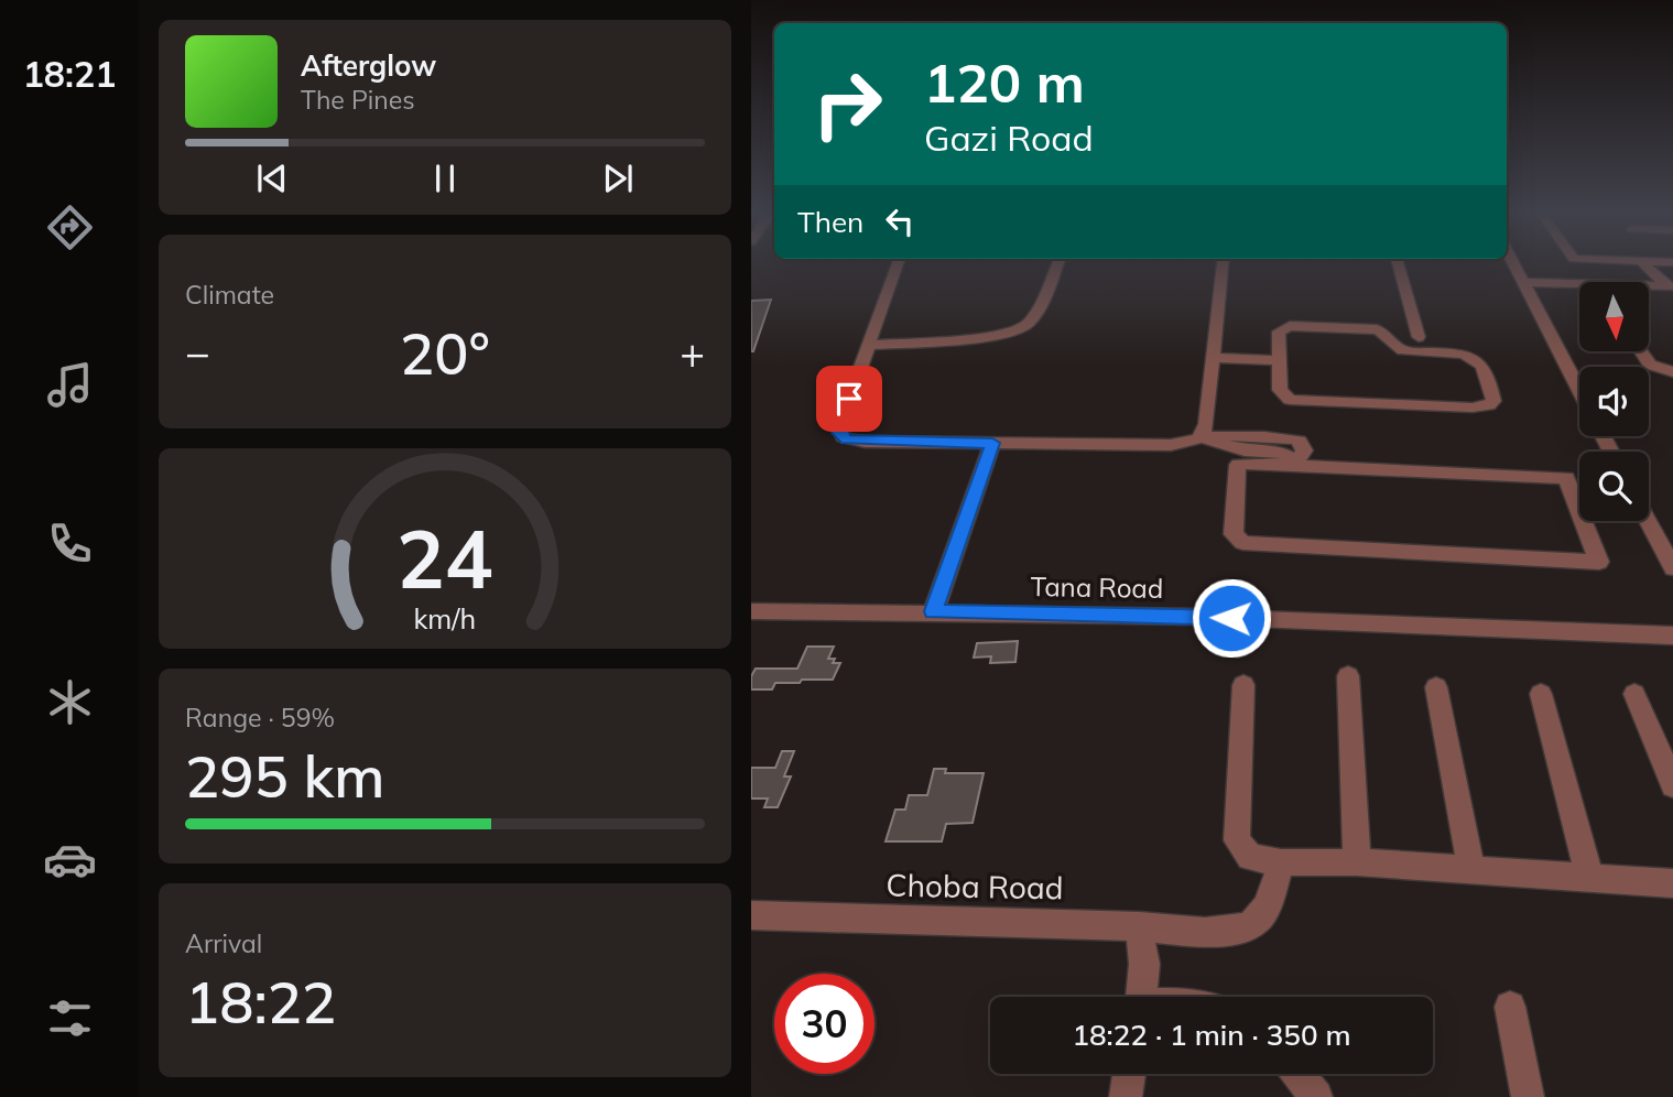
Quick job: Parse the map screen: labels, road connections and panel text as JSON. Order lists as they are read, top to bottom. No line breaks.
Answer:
{"streets":{"street":["Tana Road","Choba Road"]},"north":"bottom","page":{"tabs":"18:21","turn":["120 m","Gazi Road"],"song":["Afterglow","The Pines"],"then":"Then","tile":["Climate",["Range · 59%","295 km"],["Arrival","18:22"]],"heat":["−","20°","+"],"limit":"30","trip":"18:22 · 1 min · 350 m","gauge":["24","km/h"]}}
